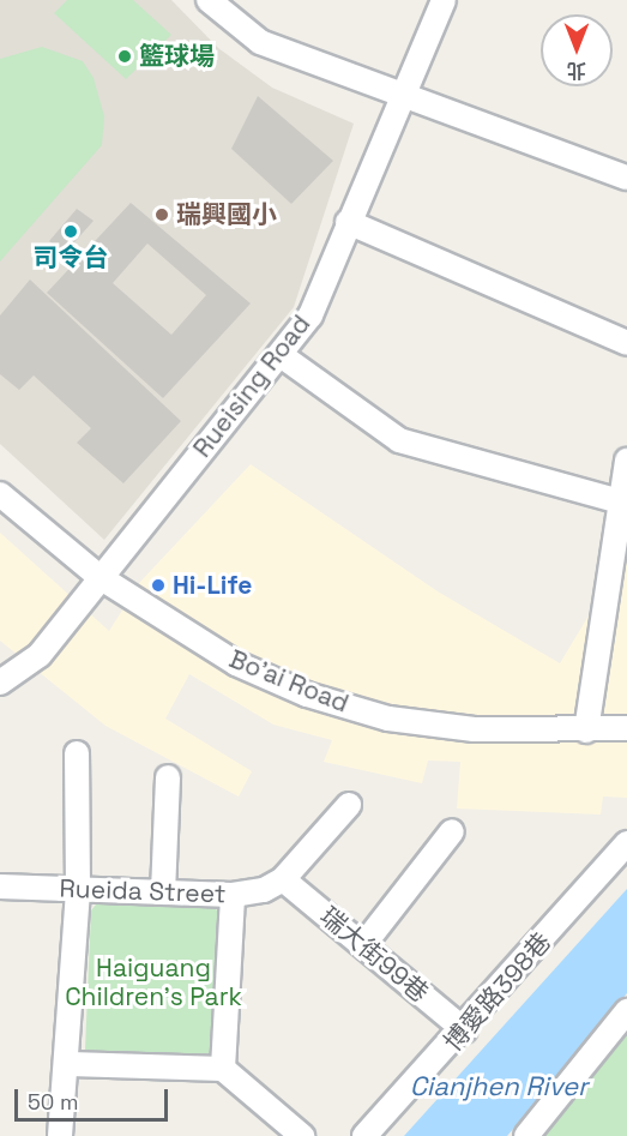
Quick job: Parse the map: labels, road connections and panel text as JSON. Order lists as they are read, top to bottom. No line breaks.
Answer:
{"streets":{"street":["Rueising Road","Bo'ai Road","Rueida Street","瑞大街99巷","博愛路398巷"]},"crossings":[["Rueising Road","Bo'ai Road"],["Rueida Street","瑞大街99巷"],["瑞大街99巷","博愛路398巷"]],"water":["Cianjhen River"],"parks":["Haiguang Children's Park"],"places":["籃球場","瑞興國小","司令台","Hi-Life"],"scale_bar":"50 m","north":"bottom"}
